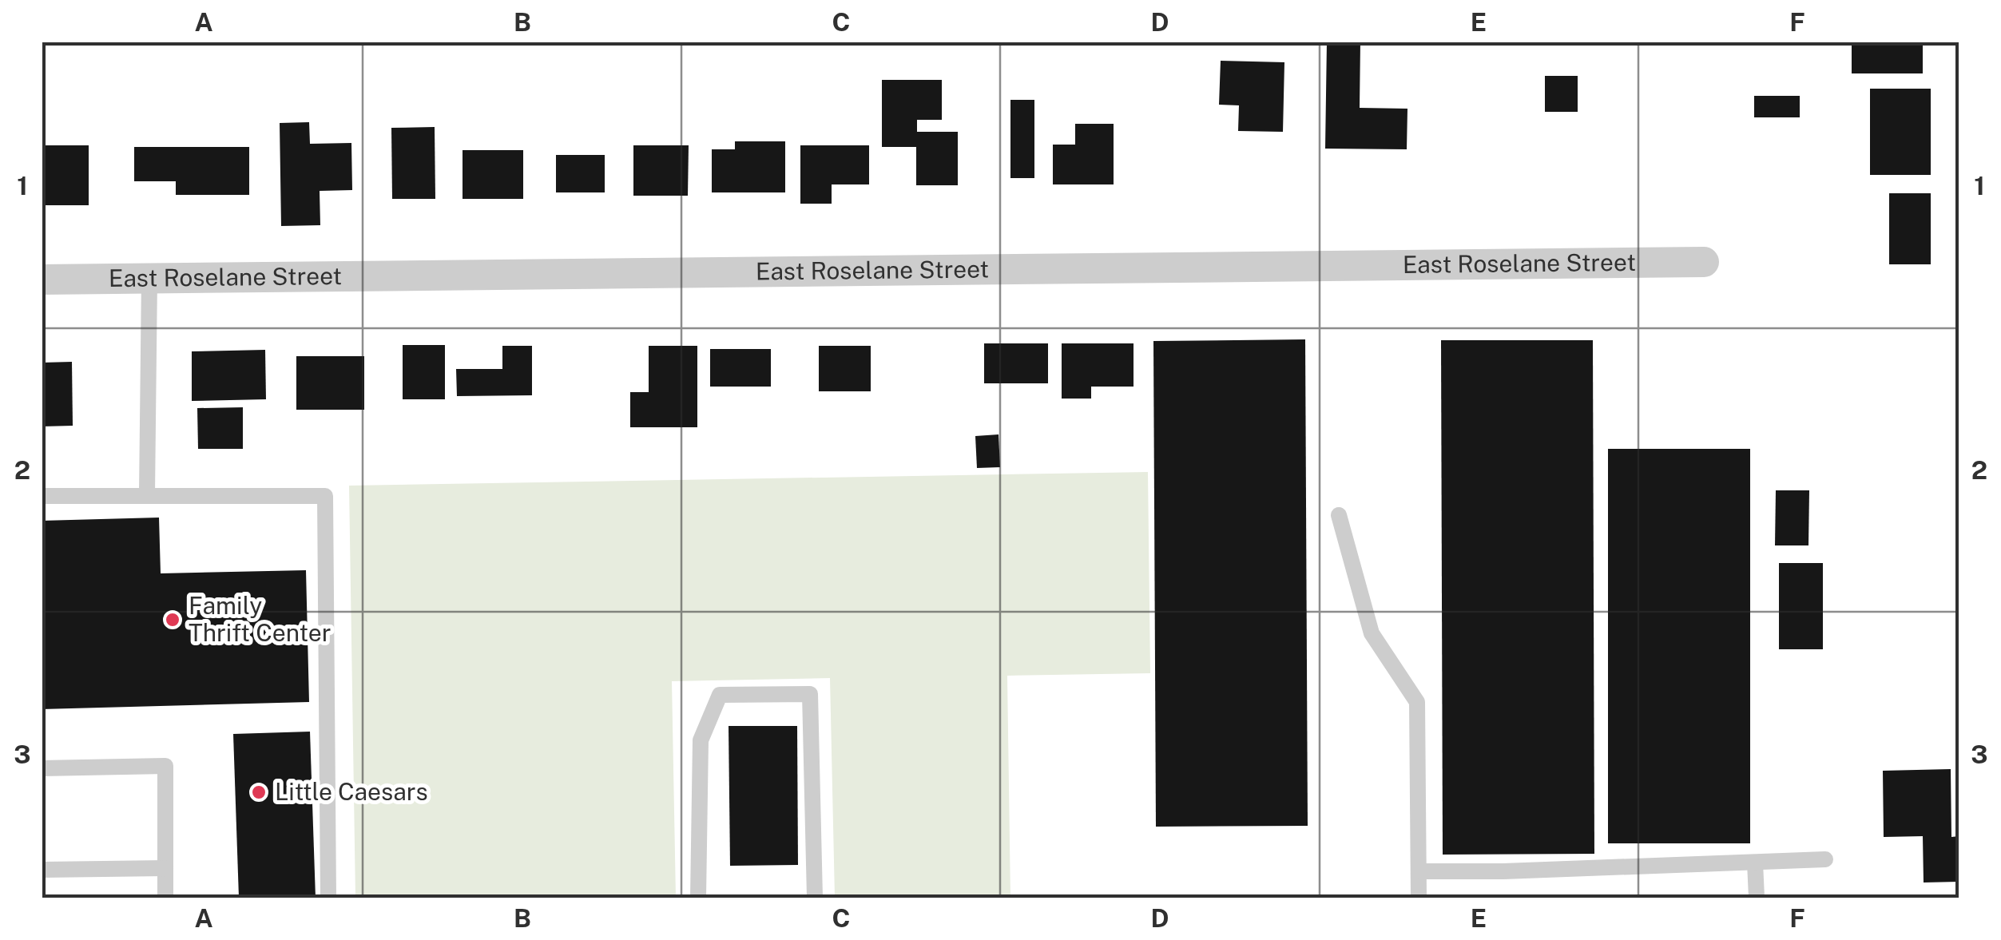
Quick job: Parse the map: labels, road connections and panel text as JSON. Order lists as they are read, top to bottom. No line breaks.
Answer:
{"streets":{"street":["East Roselane Street"]},"places":["Family Thrift Center","Little Caesars"],"grid":{"columns":["A","B","C","D","E","F"],"rows":["1","2","3"]}}
